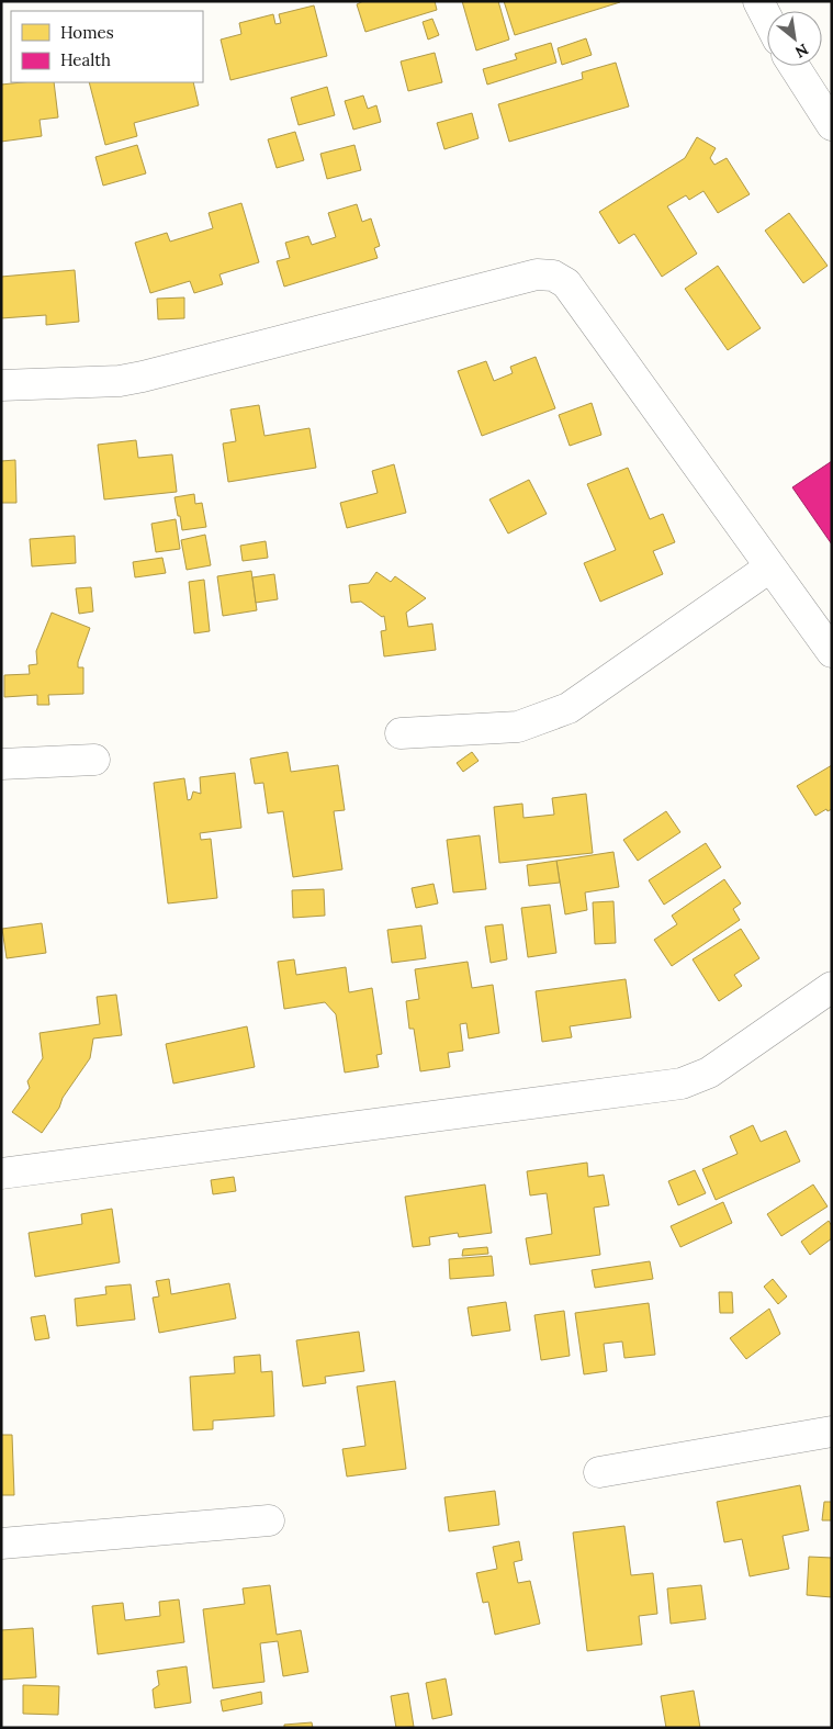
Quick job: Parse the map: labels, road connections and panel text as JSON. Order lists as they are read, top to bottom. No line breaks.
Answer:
{"legend":["Homes","Health"],"north":"bottom right"}
